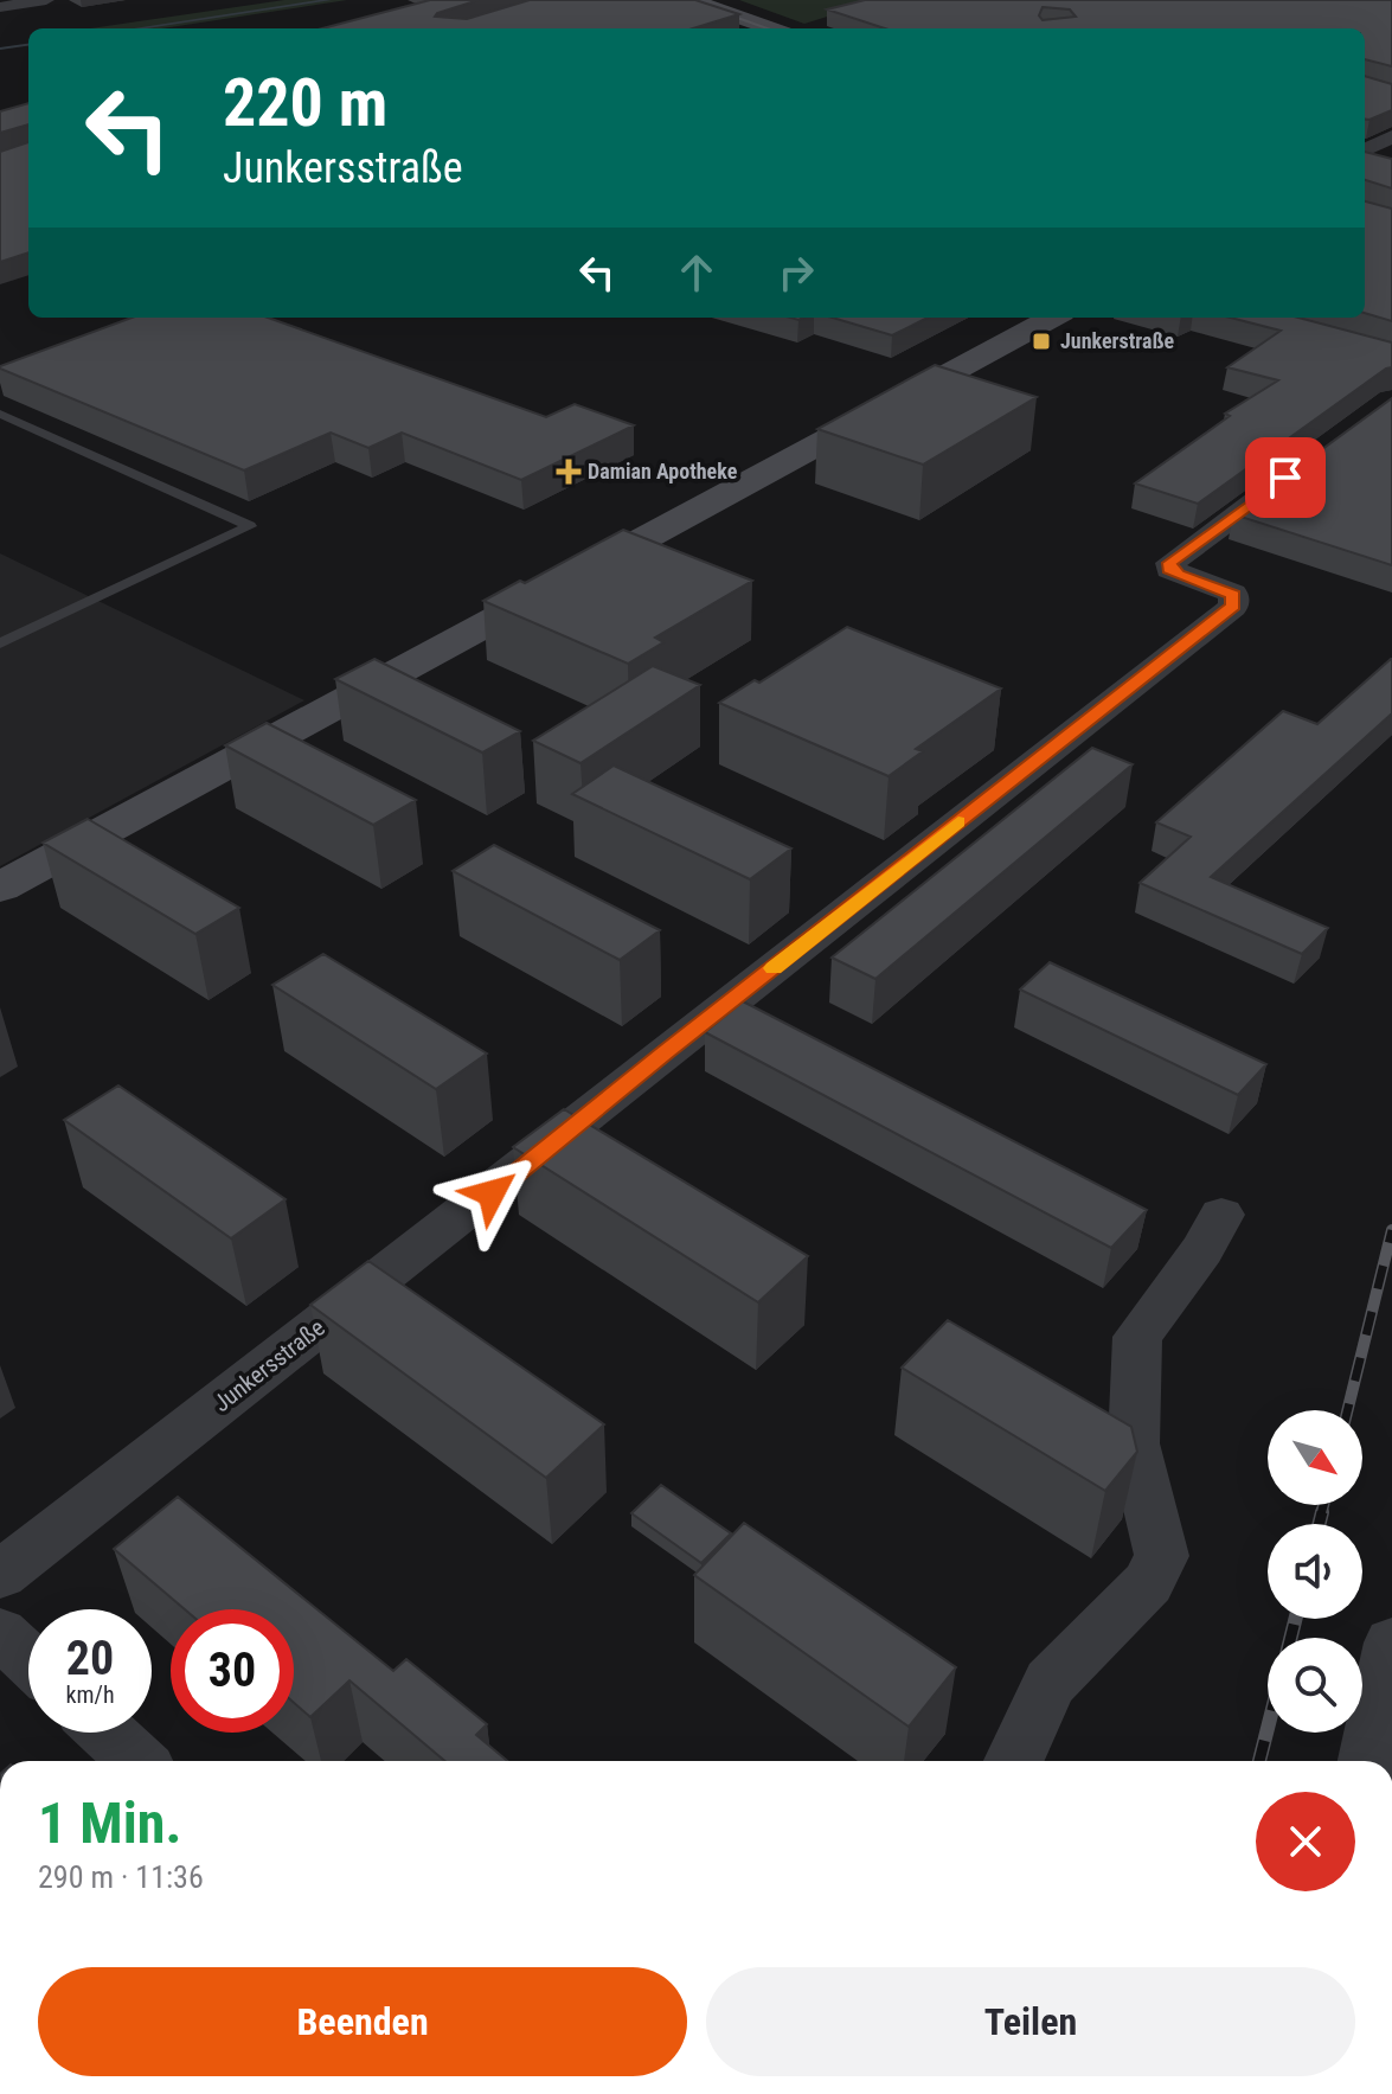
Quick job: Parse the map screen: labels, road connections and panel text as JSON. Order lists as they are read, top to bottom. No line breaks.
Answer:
{"streets":{"street":["Junkersstraße"]},"places":{"transit":["Junkerstraße"],"health":["Damian Apotheke"]},"north":"bottom right","page":{"turn":["220 m","Junkersstraße"],"speed":"20 km/h","limit":"30","heading":["1 Min.","290 m · 11:36"],"buttons":["Beenden","Teilen"]}}
